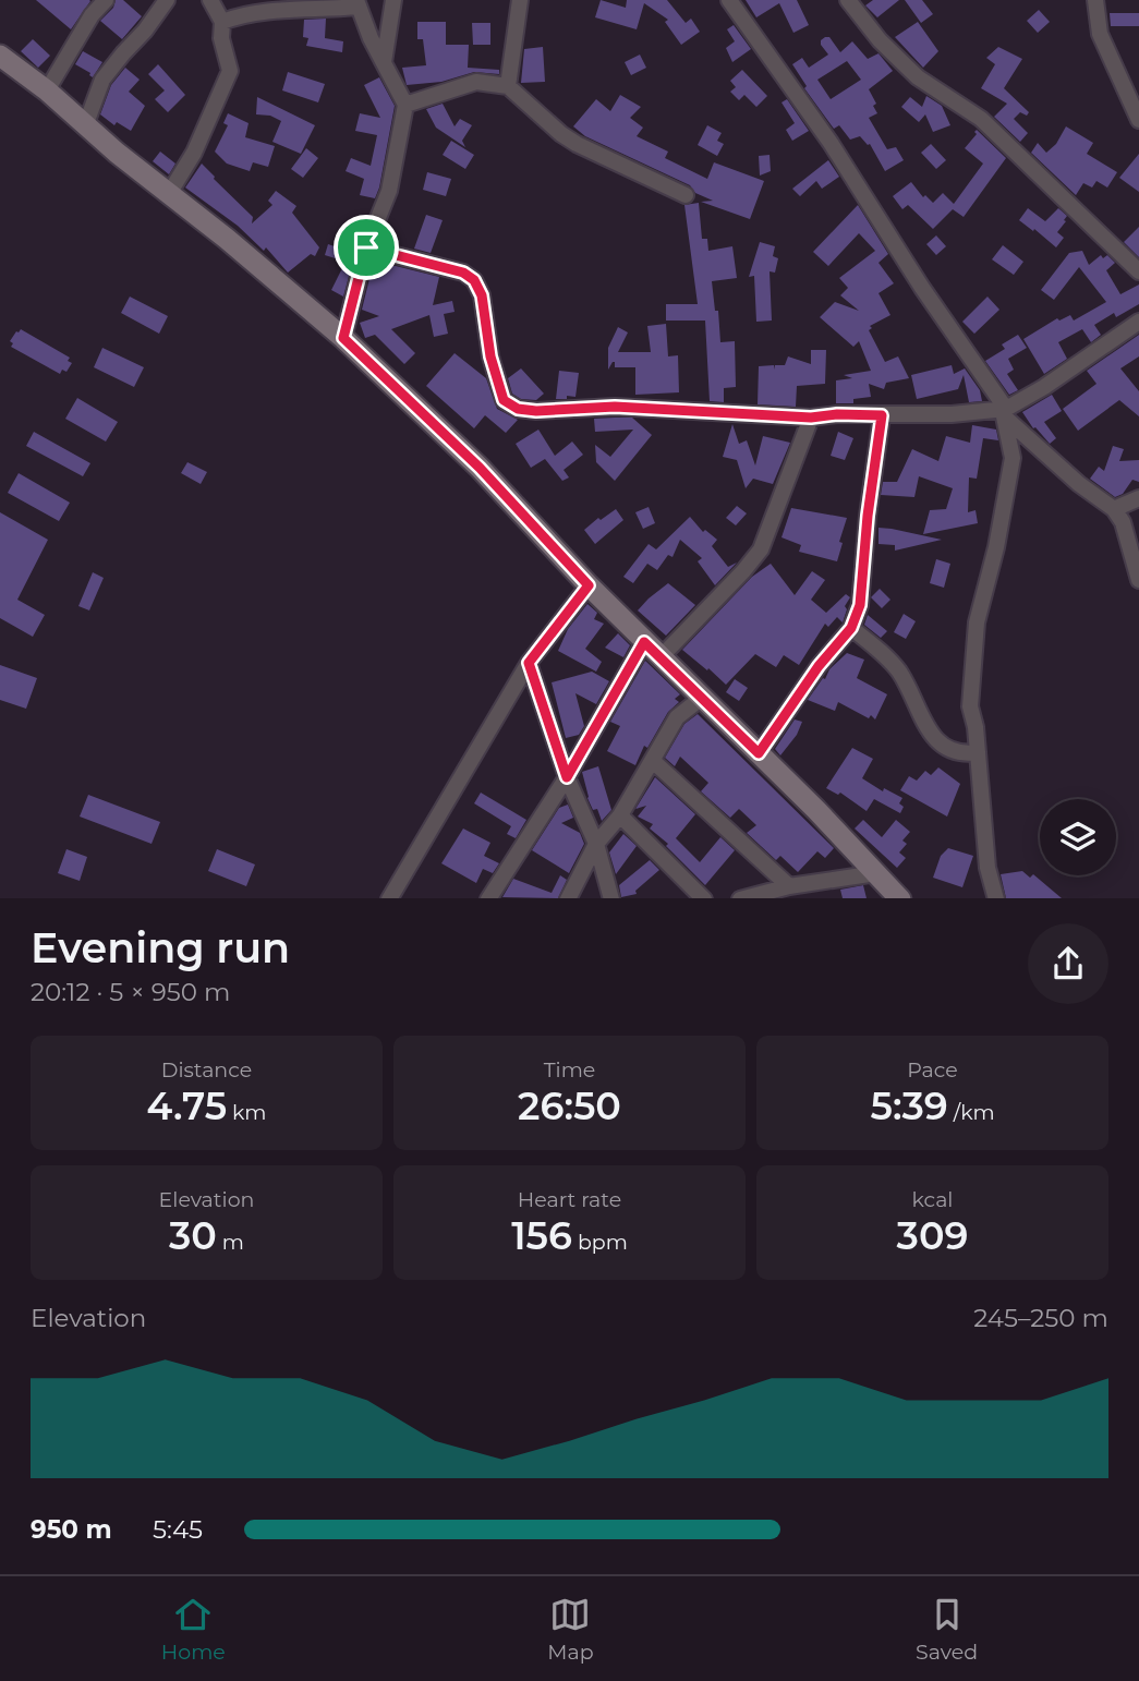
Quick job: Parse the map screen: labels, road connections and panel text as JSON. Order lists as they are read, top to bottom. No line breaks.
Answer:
{"page":{"heading":["Evening run","20:12 · 5 × 950 m"],"stats":[["Distance","4.75 km"],["Time","26:50"],["Pace","5:39 /km"],["Elevation","30 m"],["Heart rate","156 bpm"],["kcal","309"]],"chart":["Elevation","245–250 m"],"list":[{"name":"950 m","note":"5:45"}],"tabs":["Home","Map","Saved"]}}
